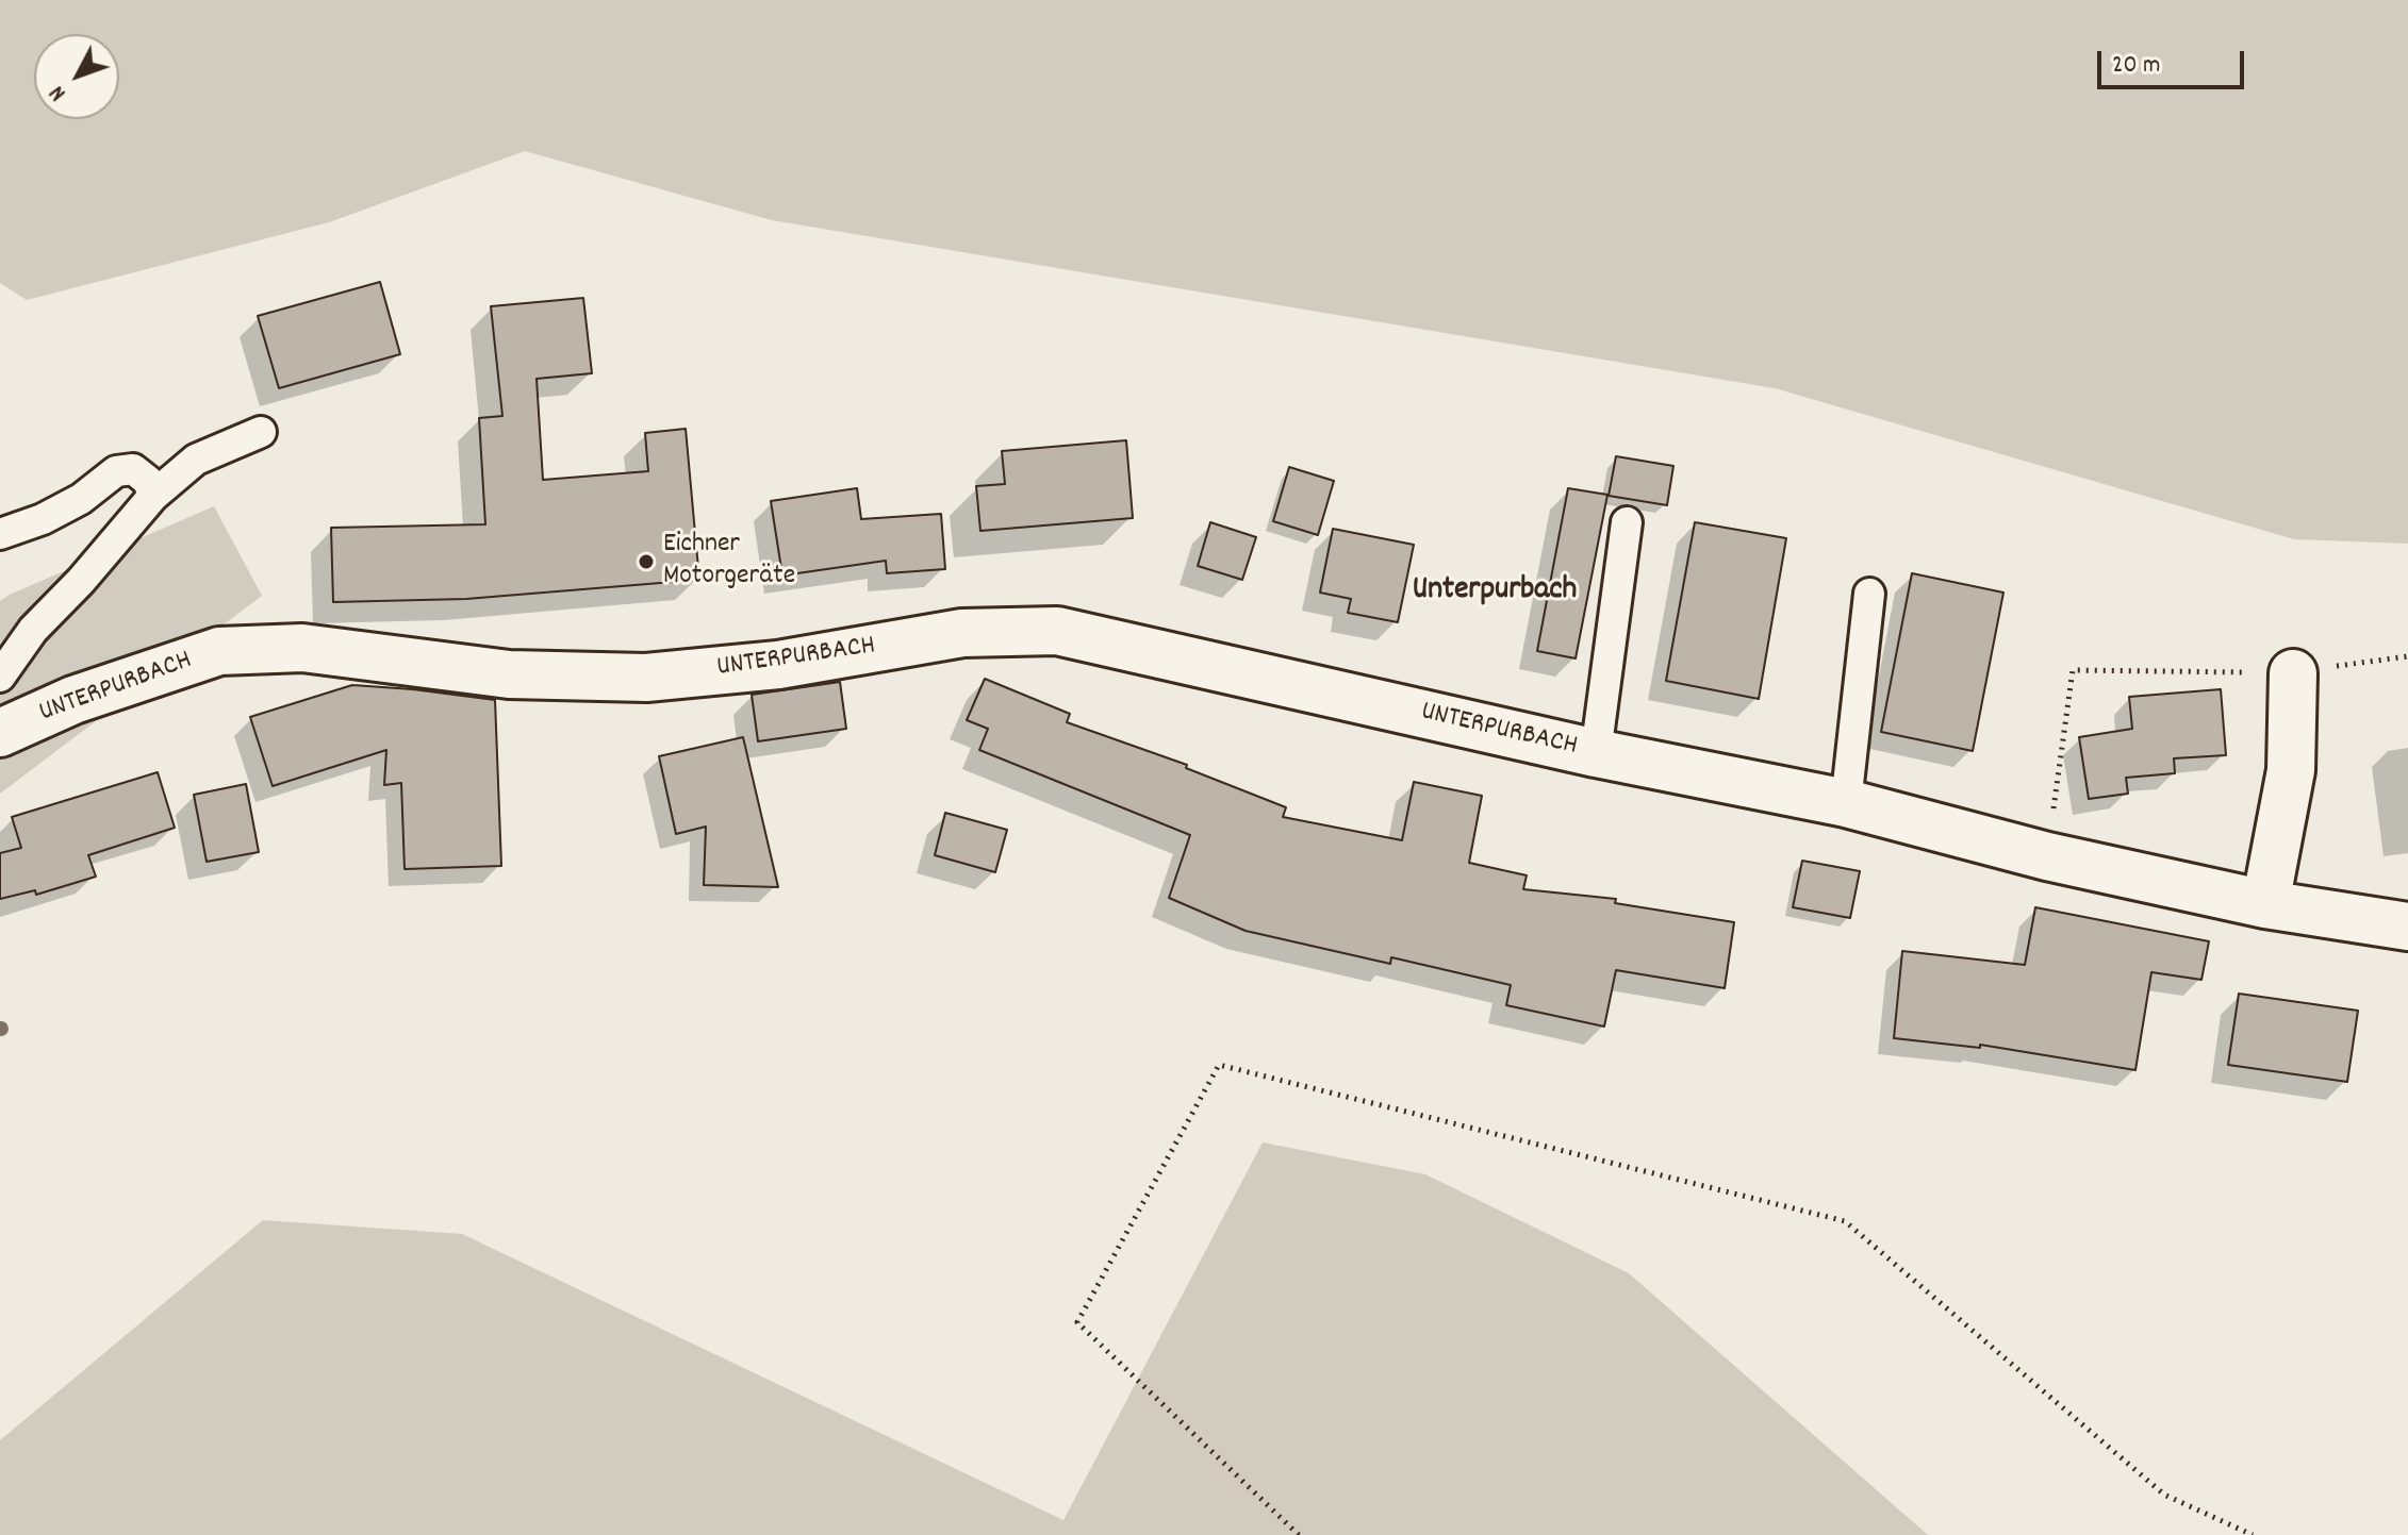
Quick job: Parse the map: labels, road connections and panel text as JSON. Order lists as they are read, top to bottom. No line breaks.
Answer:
{"streets":{"street":["UNTERPURBACH"]},"districts":["Unterpurbach"],"places":["Eichner Motorgeräte"],"scale_bar":"20 m","north":"bottom left"}
